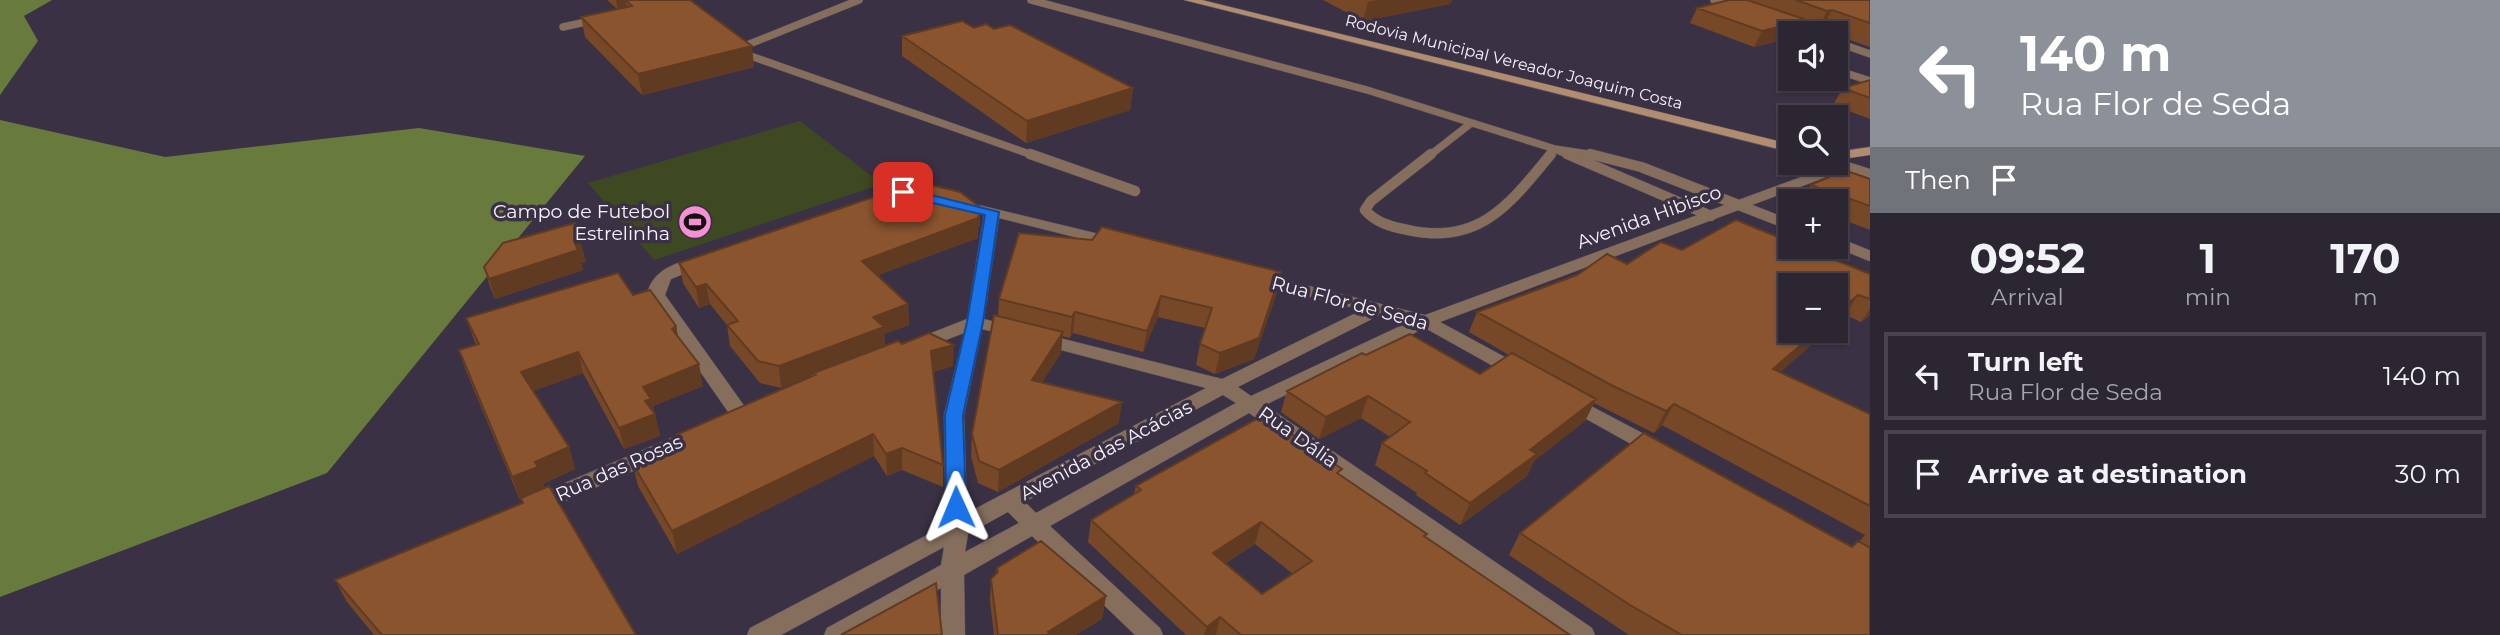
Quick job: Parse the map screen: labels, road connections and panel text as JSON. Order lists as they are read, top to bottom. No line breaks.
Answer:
{"streets":{"main road":["Rodovia Municipal Vereador Joaquim Costa","Avenida Hibisco"],"street":["Rua Flor de Seda","Rua Dália","Avenida das Acácias","Rua das Rosas"]},"crossings":[["Avenida Hibisco","Rua Flor de Seda"],["Avenida Hibisco","Avenida das Acácias"],["Rua Flor de Seda","Avenida das Acácias"],["Rua Dália","Avenida das Acácias"]],"places":{"sports":["Campo de Futebol Estrelinha"]},"page":{"turn":["140 m","Rua Flor de Seda"],"map_buttons":["+","−"],"then":"Then","eta":["09:52","Arrival","1","min","170","m"],"list":[{"name":"Turn left","note":"Rua Flor de Seda","value":"140 m"},{"name":"Arrive at destination","value":"30 m"}]}}
